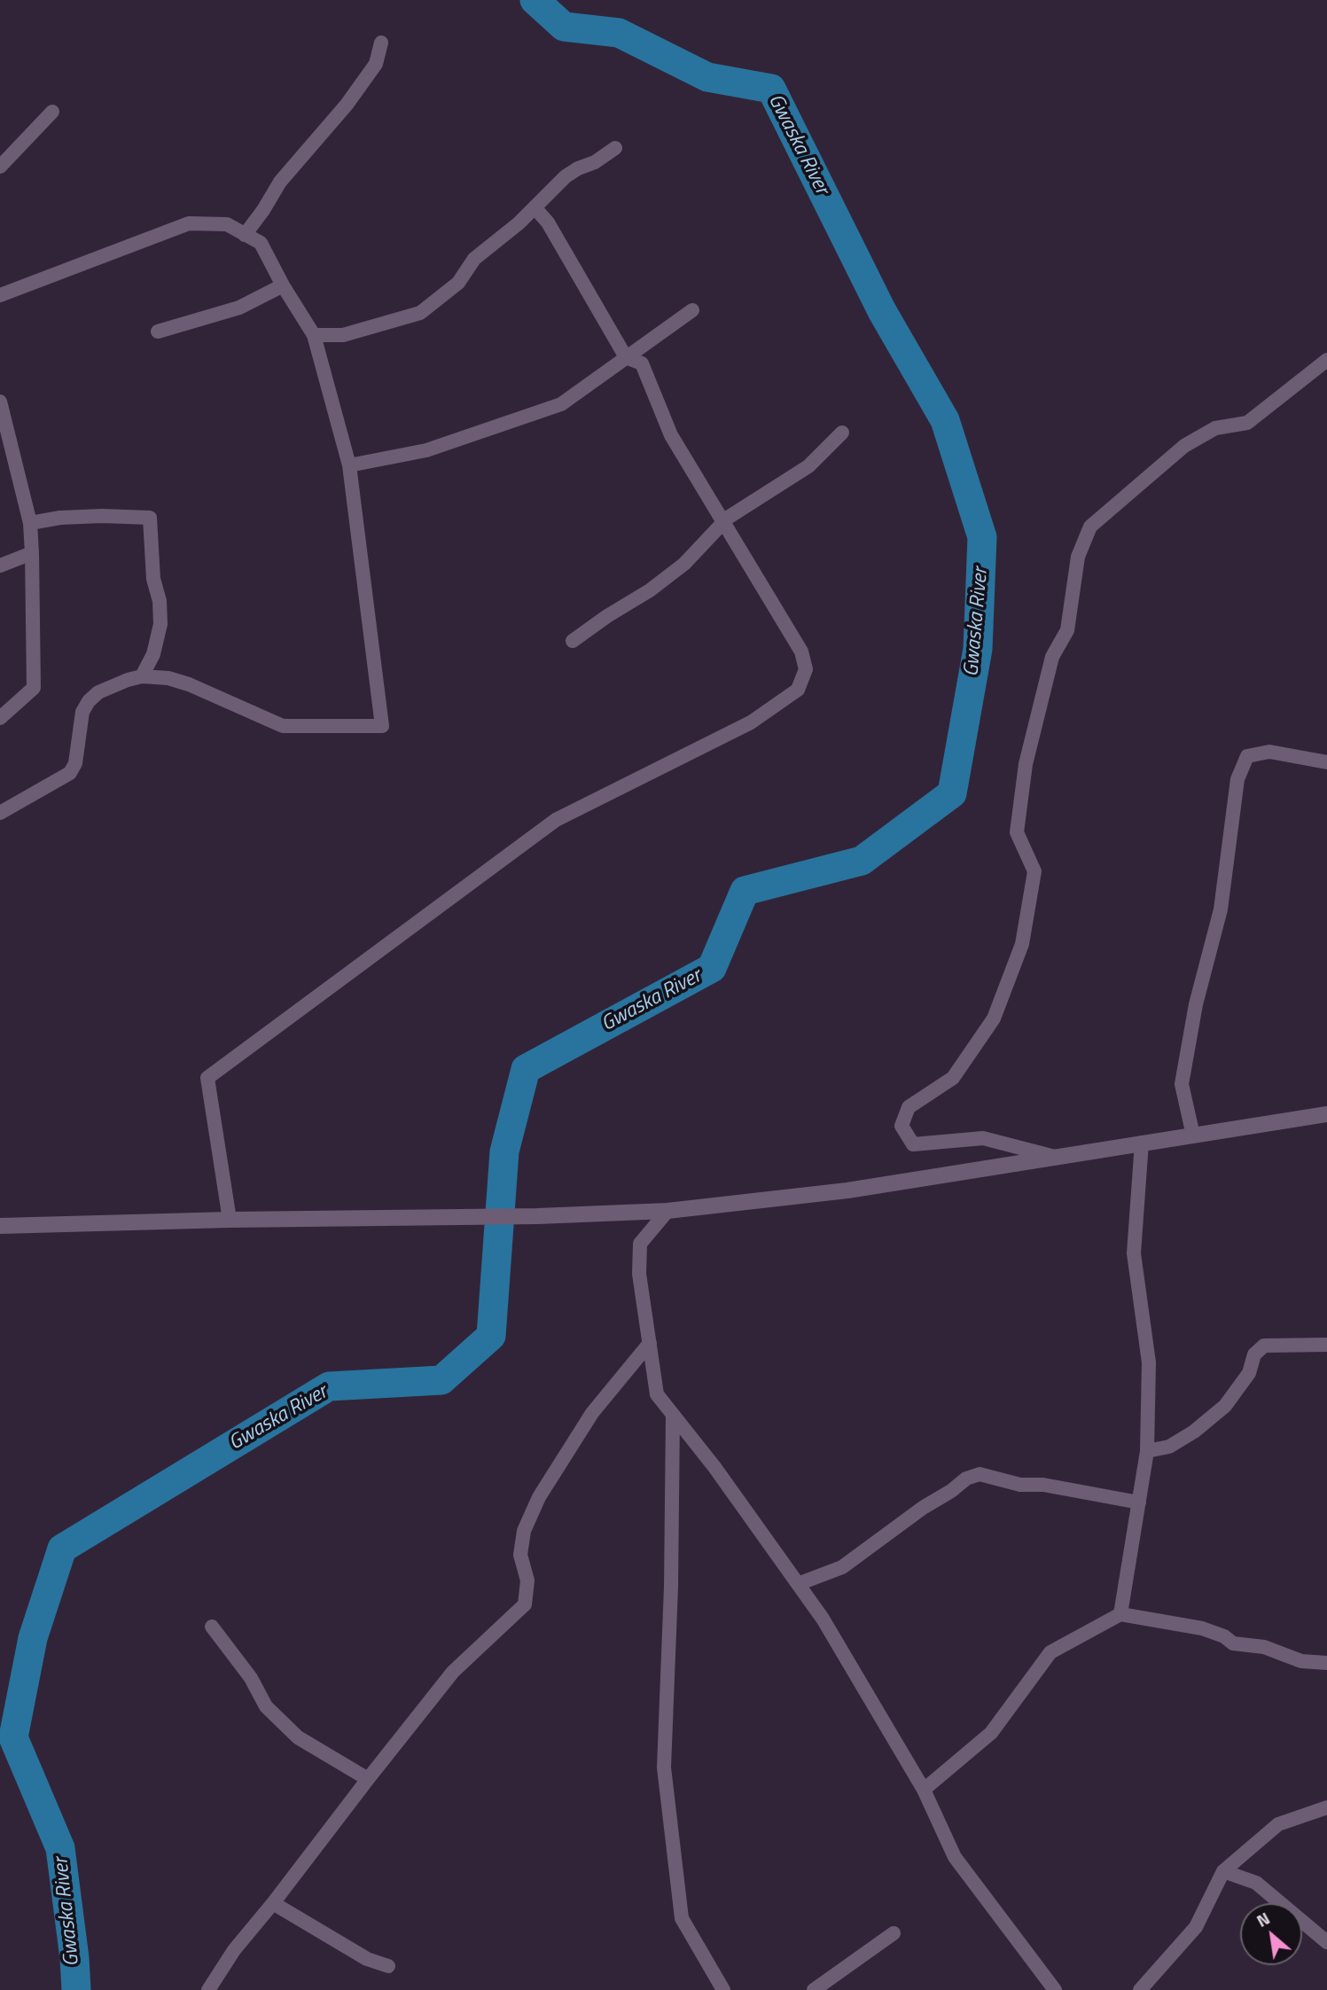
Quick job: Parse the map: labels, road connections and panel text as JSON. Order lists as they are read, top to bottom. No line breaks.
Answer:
{"water":["Gwaska River"],"north":"top left"}
